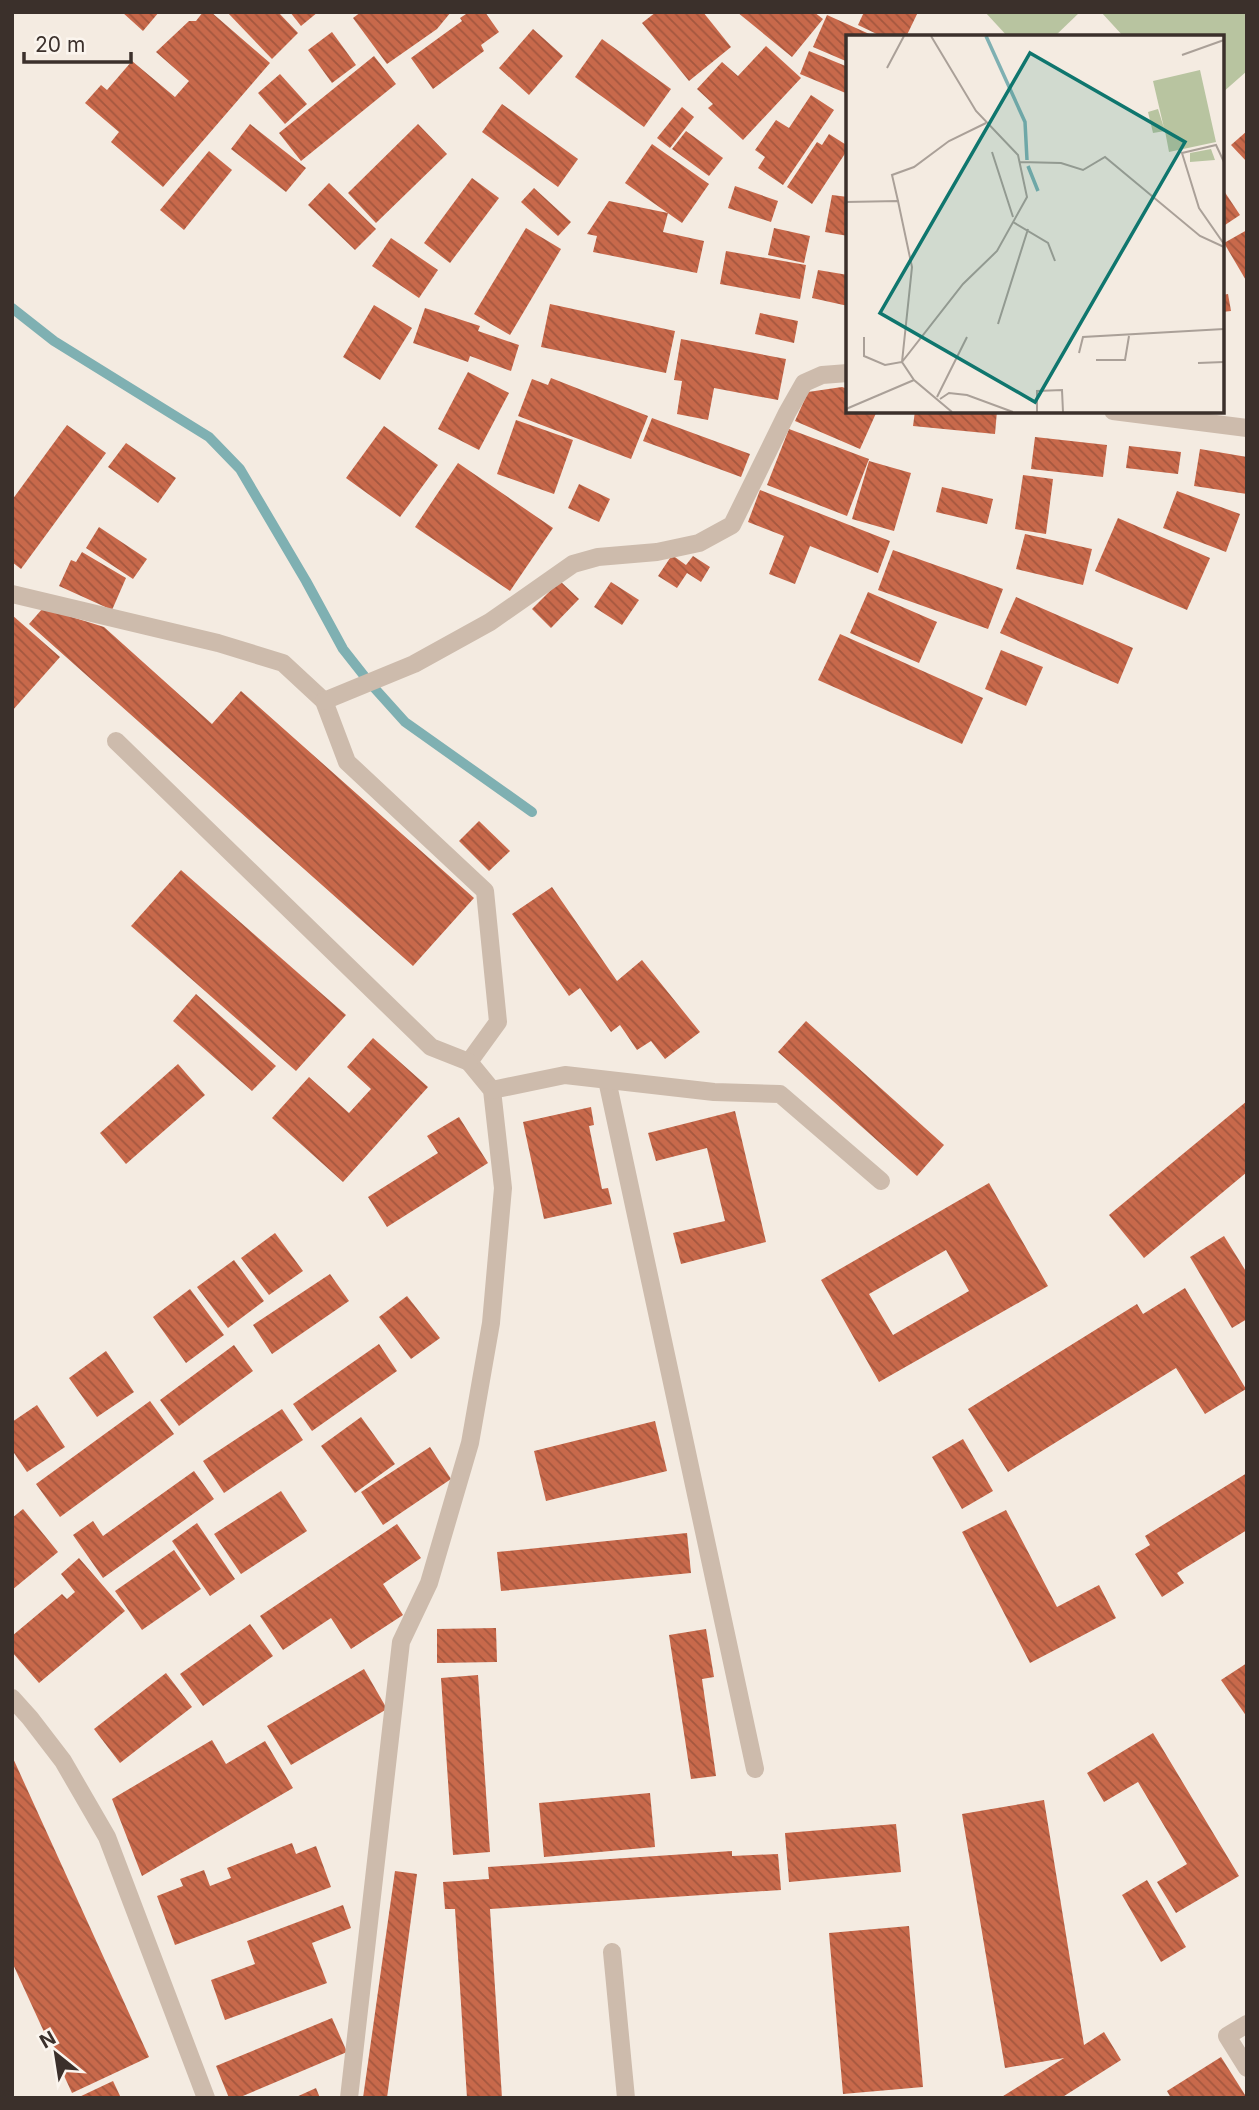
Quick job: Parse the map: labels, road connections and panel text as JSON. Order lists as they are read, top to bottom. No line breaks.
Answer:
{"scale_bar":"20 m","north":"top left"}
